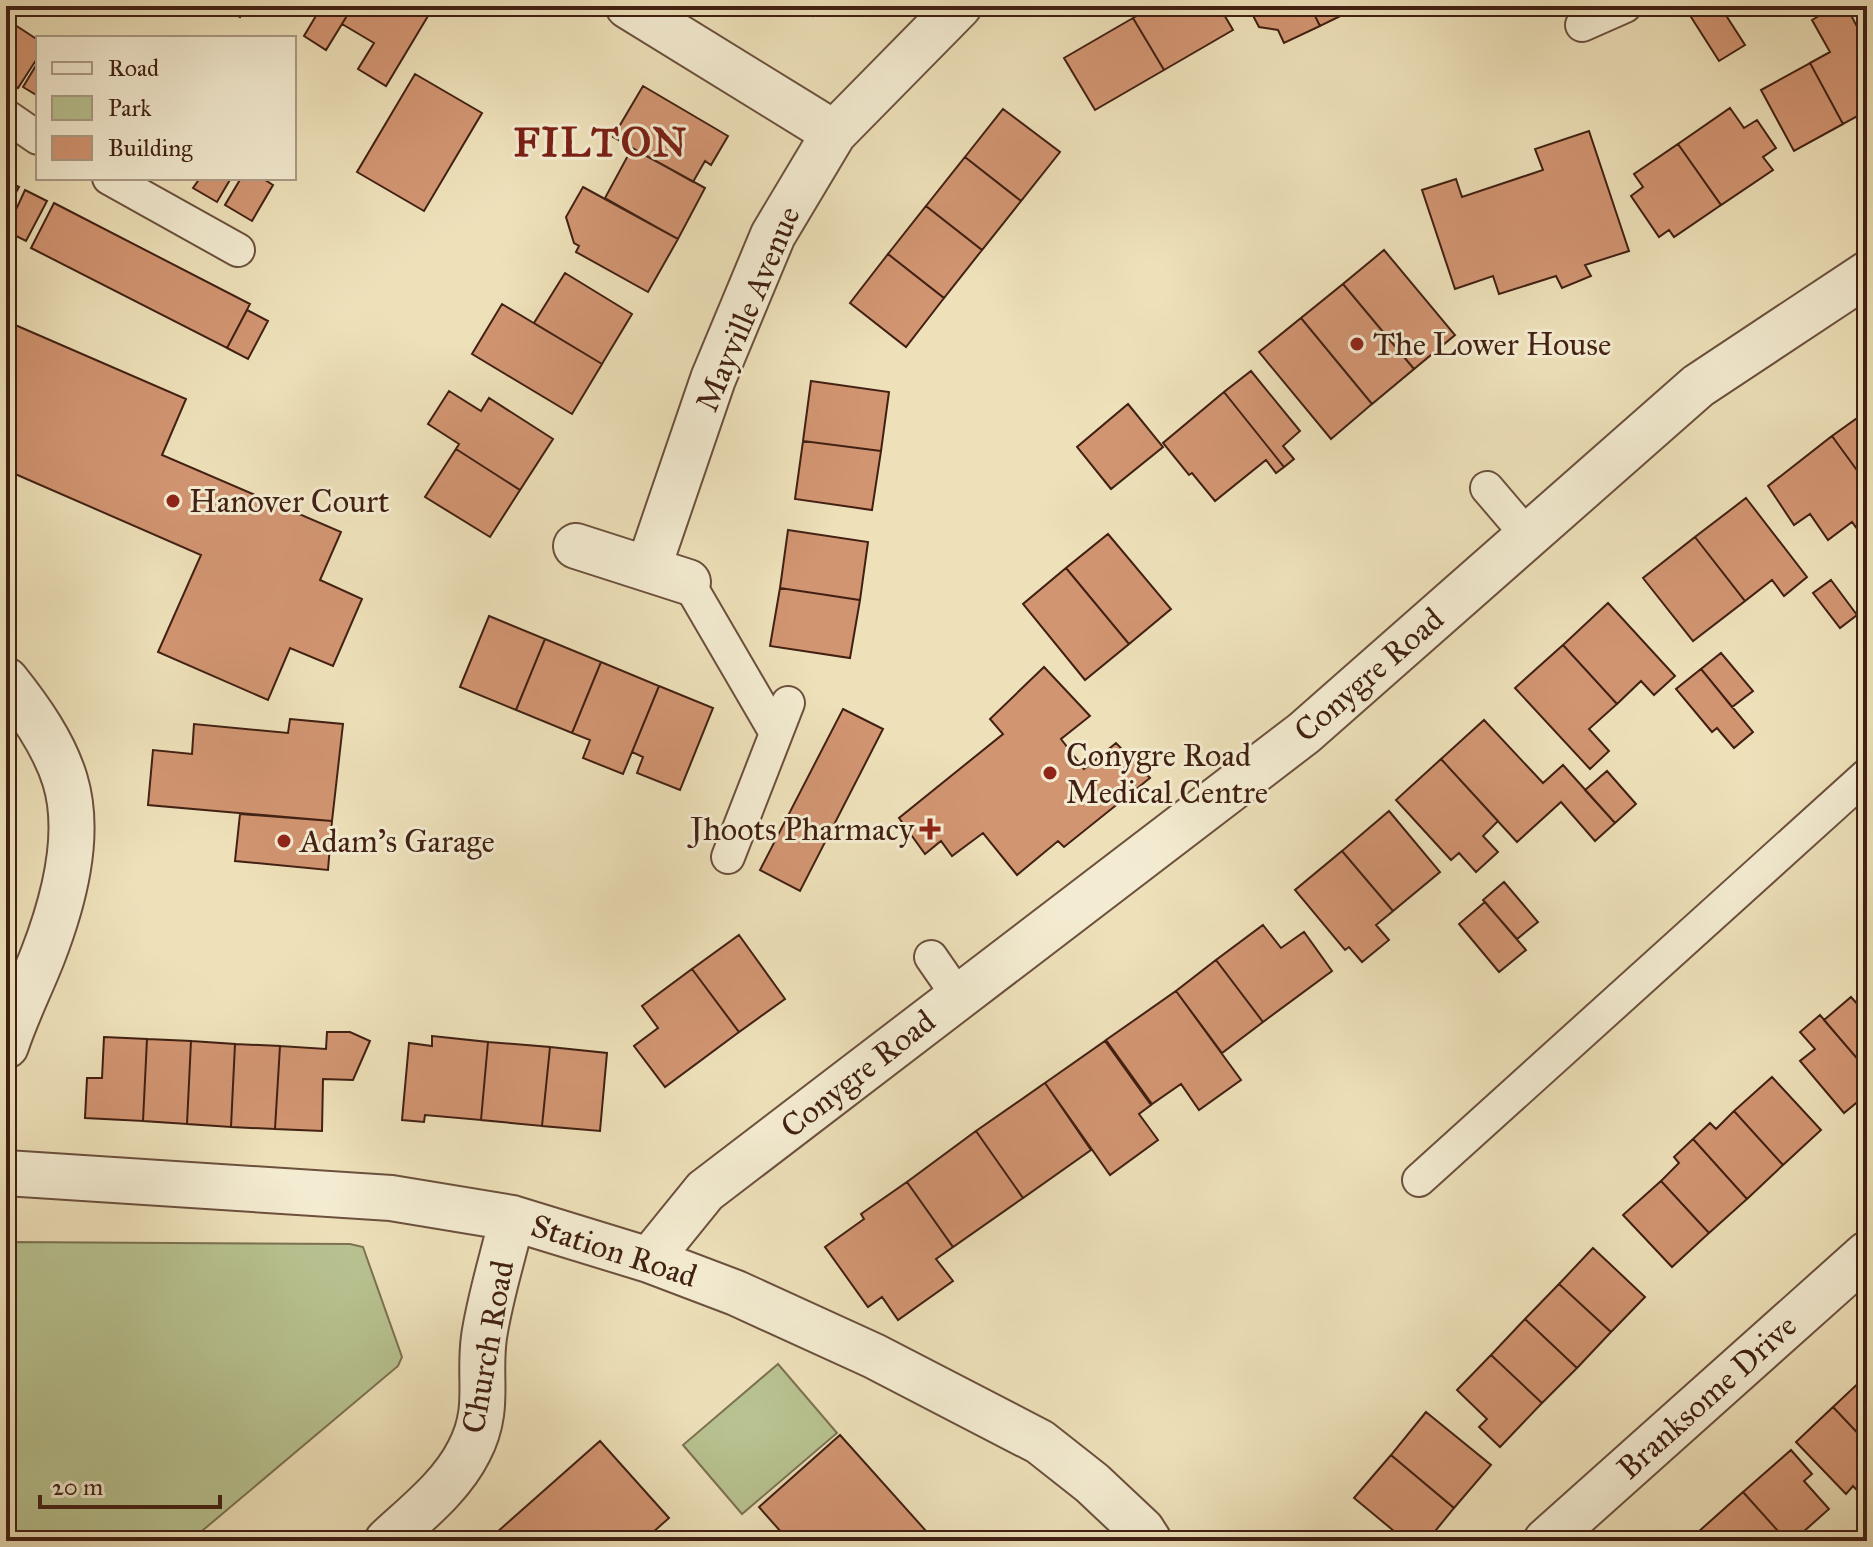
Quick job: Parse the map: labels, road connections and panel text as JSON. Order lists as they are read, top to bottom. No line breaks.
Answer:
{"streets":{"street":["Mayville Avenue","Conygre Road","Station Road","Church Road","Branksome Drive"]},"crossings":[["Conygre Road","Station Road"],["Station Road","Church Road"]],"districts":["FILTON"],"places":{"other":["The Lower House","Hanover Court","Conygre Road Medical Centre","Adam's Garage"],"health":["Jhoots Pharmacy"]},"legend":["Road","Park","Building"],"scale_bar":"20 m"}
